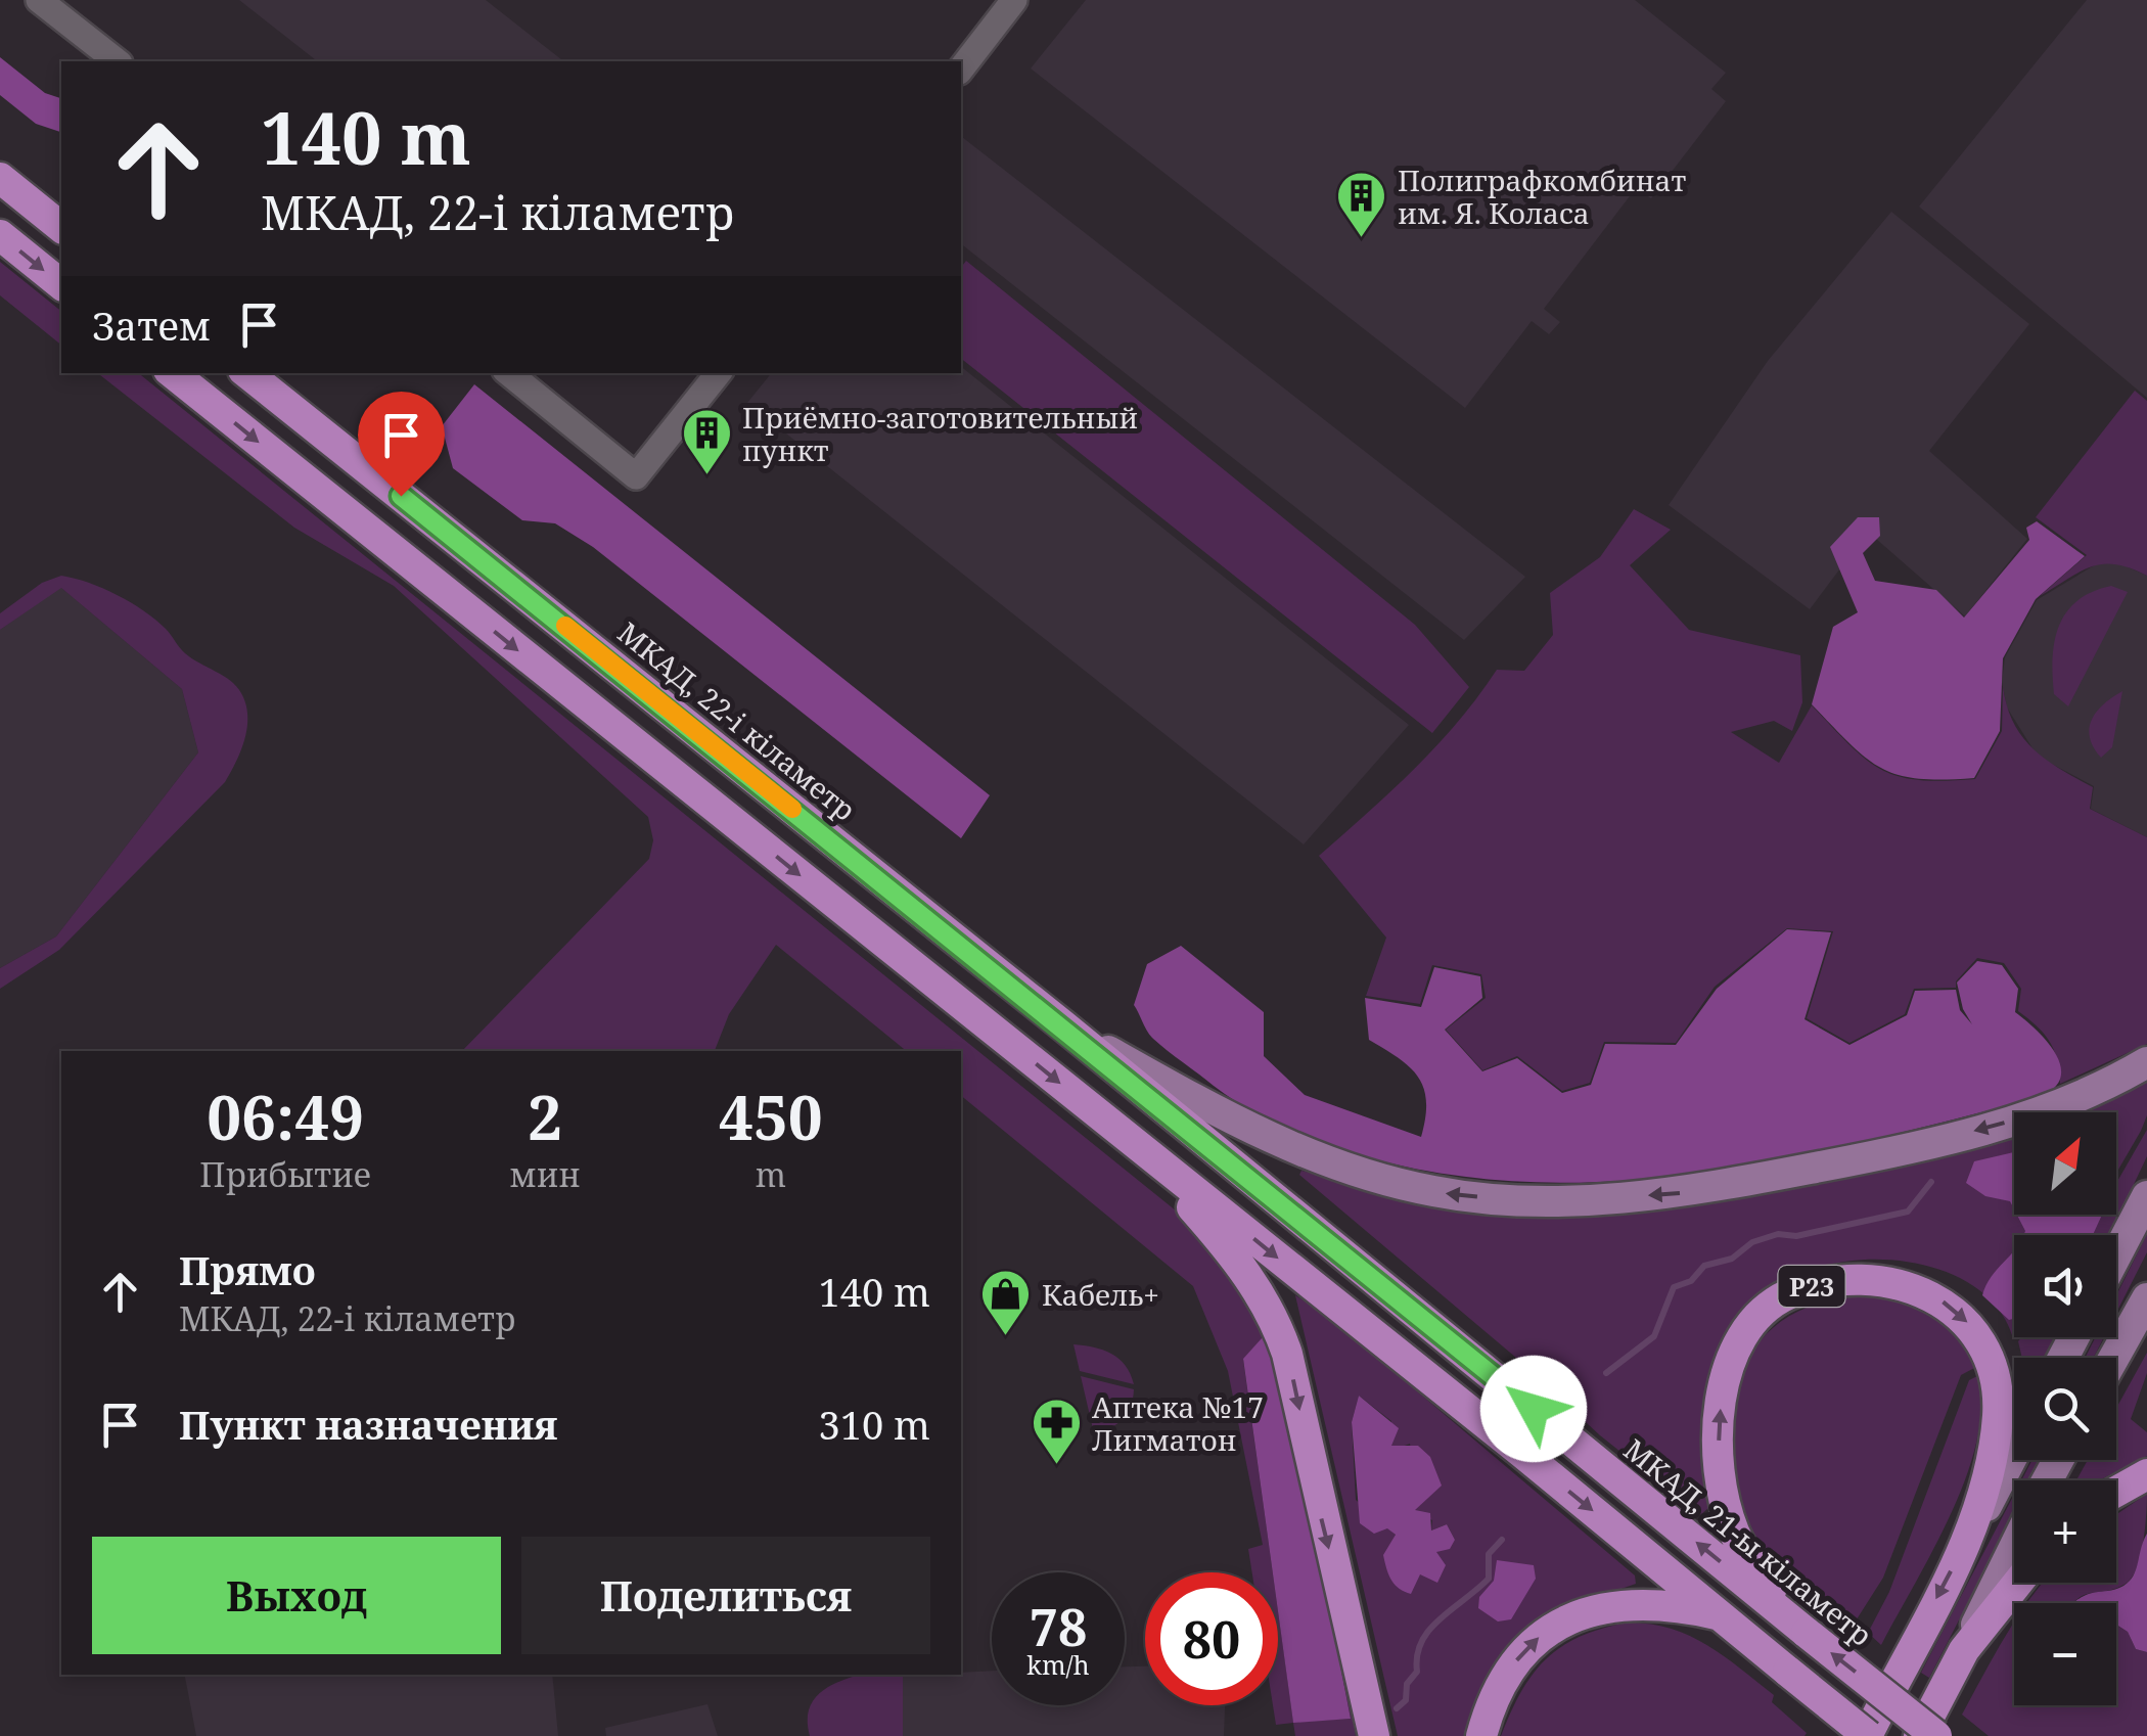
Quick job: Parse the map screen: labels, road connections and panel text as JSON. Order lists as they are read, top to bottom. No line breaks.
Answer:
{"streets":{"highway":["МКАД, 22-і кіламетр","Р23","МКАД, 21-ы кіламетр"]},"crossings":[["МКАД, 22-і кіламетр","МКАД, 21-ы кіламетр"],["Р23","МКАД, 21-ы кіламетр"]],"places":{"building":["Полиграфкомбинат им. Я. Коласа","Приёмно-заготовительный пункт"],"shop":["Кабель+"],"pharmacy":["Аптека №17 Лигматон"]},"north":"top right","page":{"turn":["140 m","МКАД, 22-і кіламетр"],"then":"Затем","eta":["06:49","Прибытие","2","мин","450","m"],"map_buttons":["+","−"],"list":[{"name":"Прямо","note":"МКАД, 22-і кіламетр","value":"140 m"},{"name":"Пункт назначения","value":"310 m"}],"buttons":["Выход","Поделиться"],"speed":"78 km/h","limit":"80"}}
